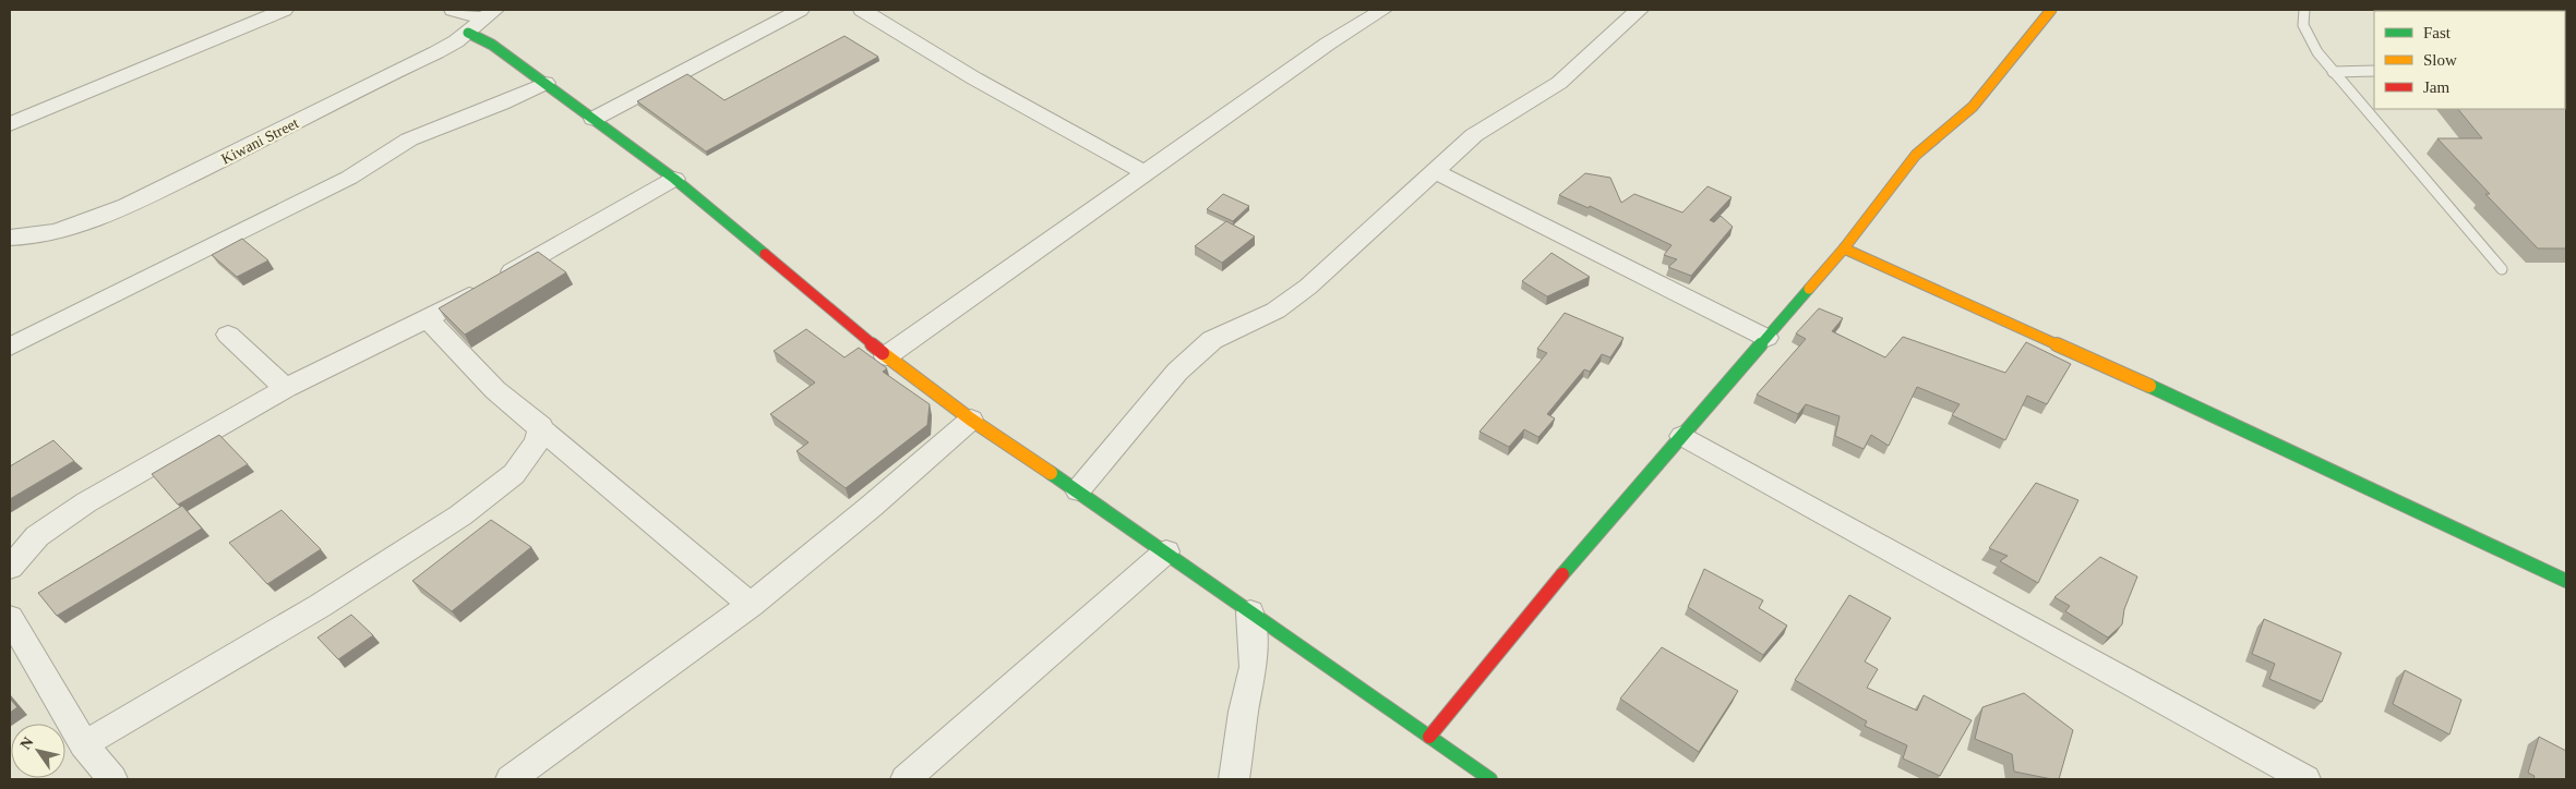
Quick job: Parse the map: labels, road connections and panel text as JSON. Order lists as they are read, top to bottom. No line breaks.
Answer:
{"streets":{"street":["Kiwani Street"]},"legend":["Fast","Slow","Jam"],"north":"top left"}
